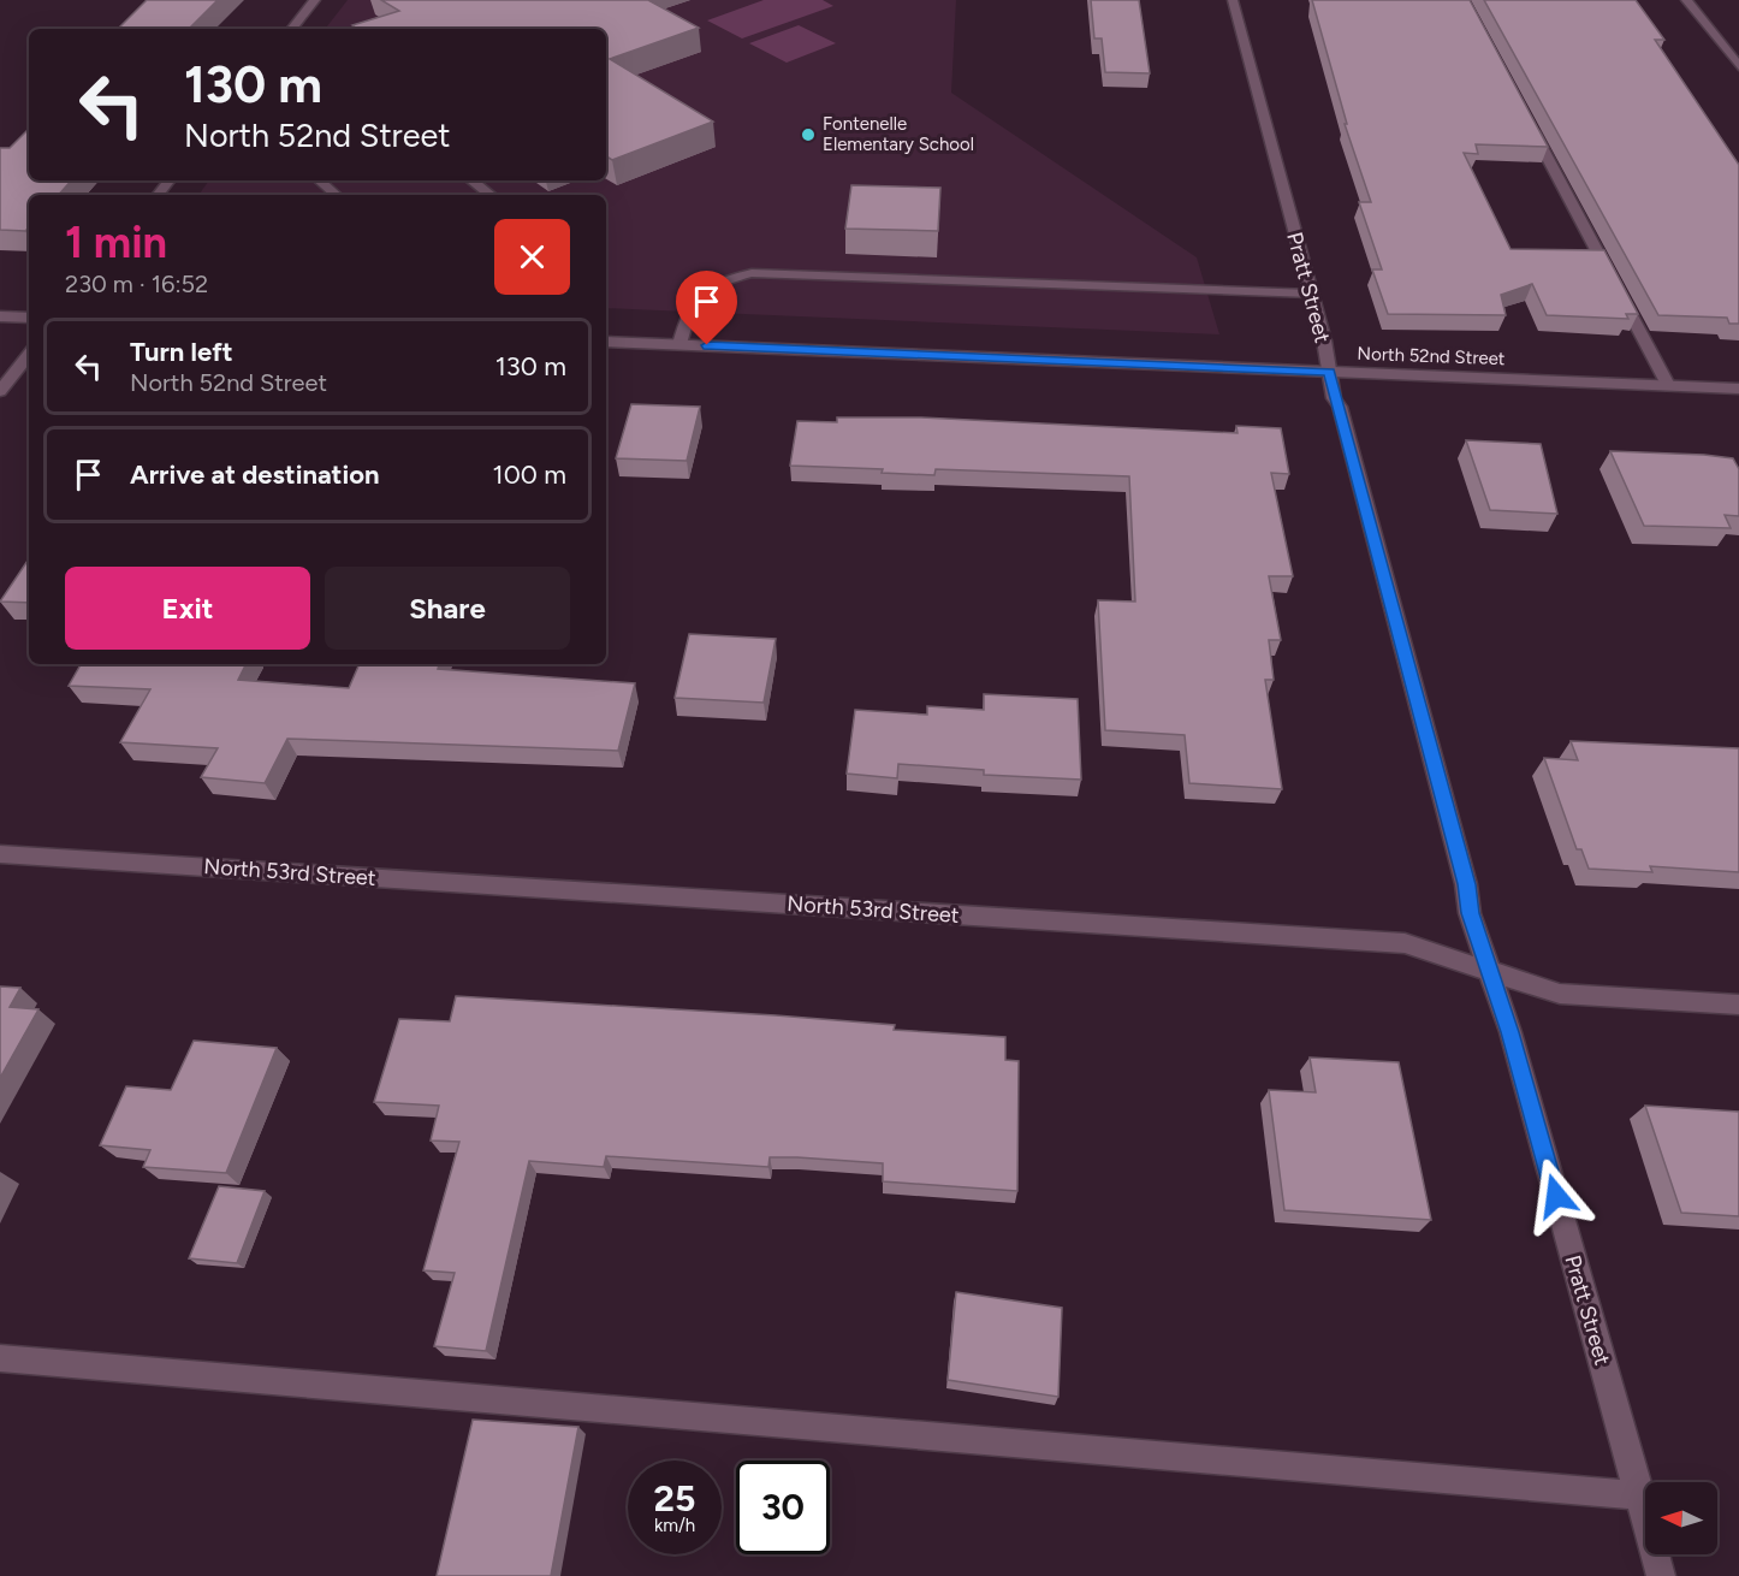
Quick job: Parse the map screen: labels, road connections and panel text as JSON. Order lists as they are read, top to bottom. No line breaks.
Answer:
{"streets":{"street":["Pratt Street","North 52nd Street","North 53rd Street"]},"crossings":[["Pratt Street","North 52nd Street"],["Pratt Street","North 53rd Street"]],"places":["Fontenelle Elementary School"],"north":"left","page":{"turn":["130 m","North 52nd Street"],"heading":["1 min","230 m · 16:52"],"list":[{"name":"Turn left","note":"North 52nd Street","value":"130 m"},{"name":"Arrive at destination","value":"100 m"}],"buttons":["Exit","Share"],"speed":"25 km/h","limit":"30"}}
